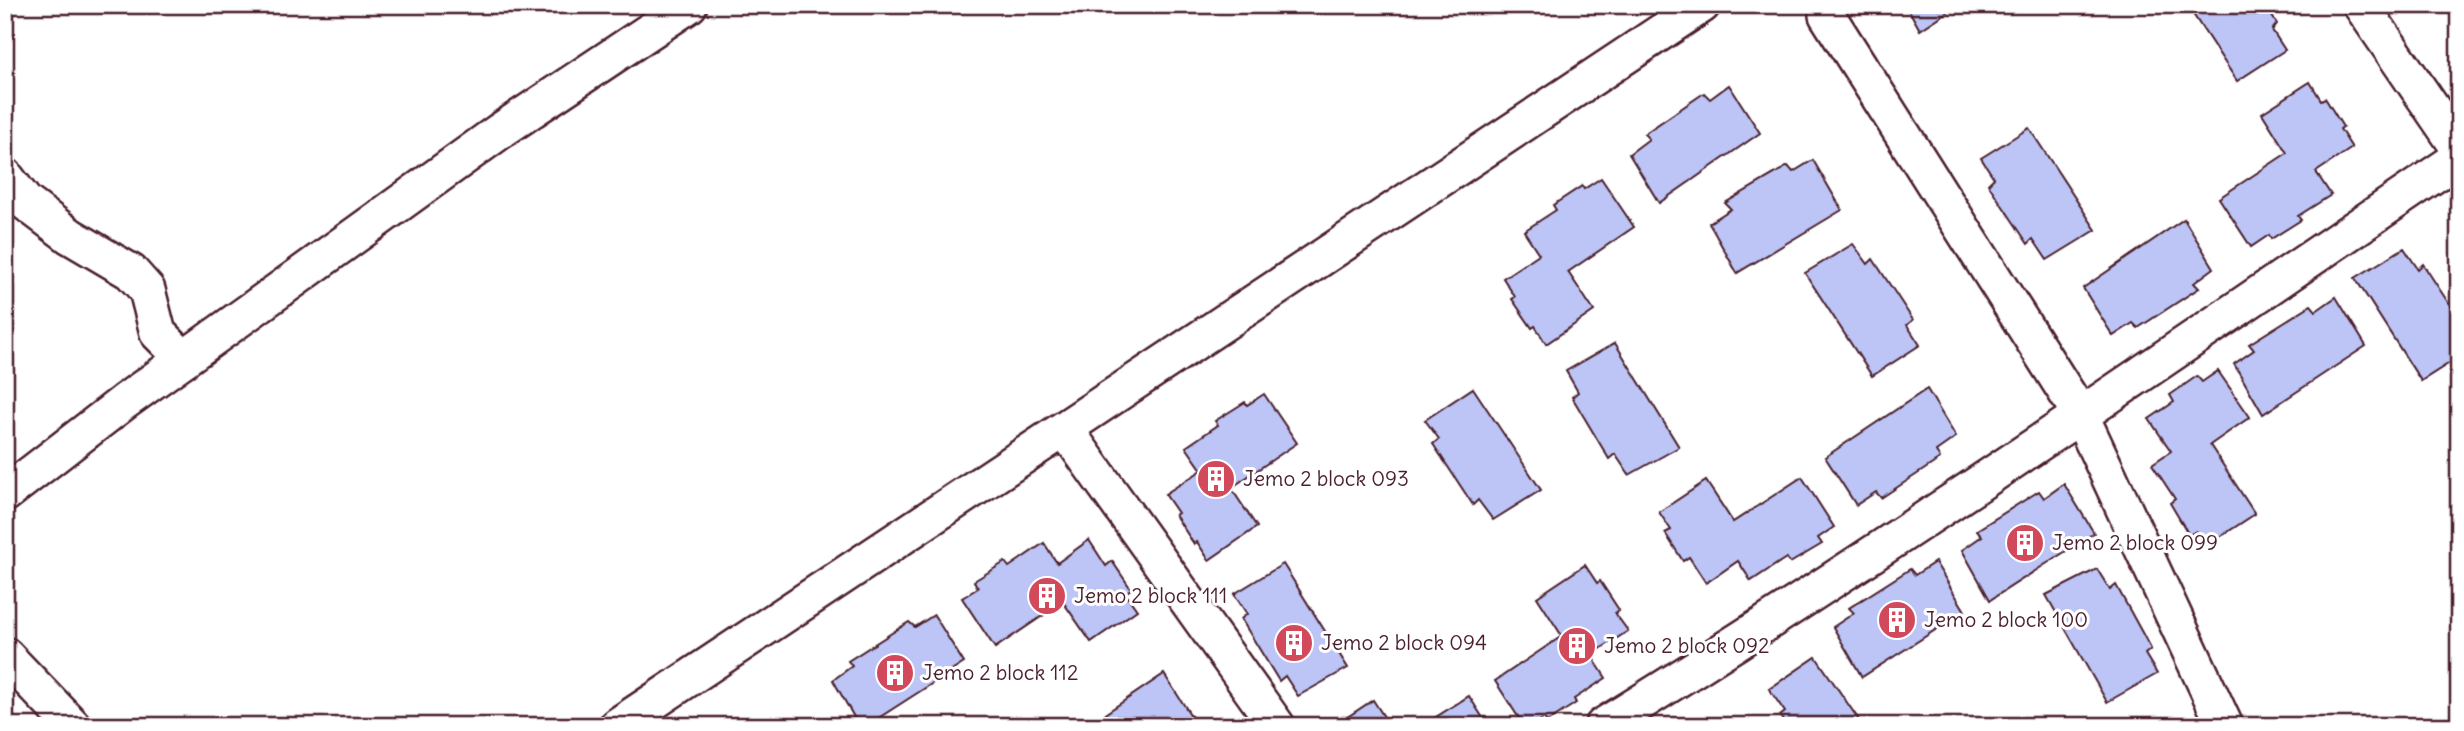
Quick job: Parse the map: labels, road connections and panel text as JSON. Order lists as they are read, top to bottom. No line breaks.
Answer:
{"places":{"building":["Jemo 2 block 093","Jemo 2 block 099","Jemo 2 block 111","Jemo 2 block 100","Jemo 2 block 094","Jemo 2 block 092","Jemo 2 block 112"]}}
